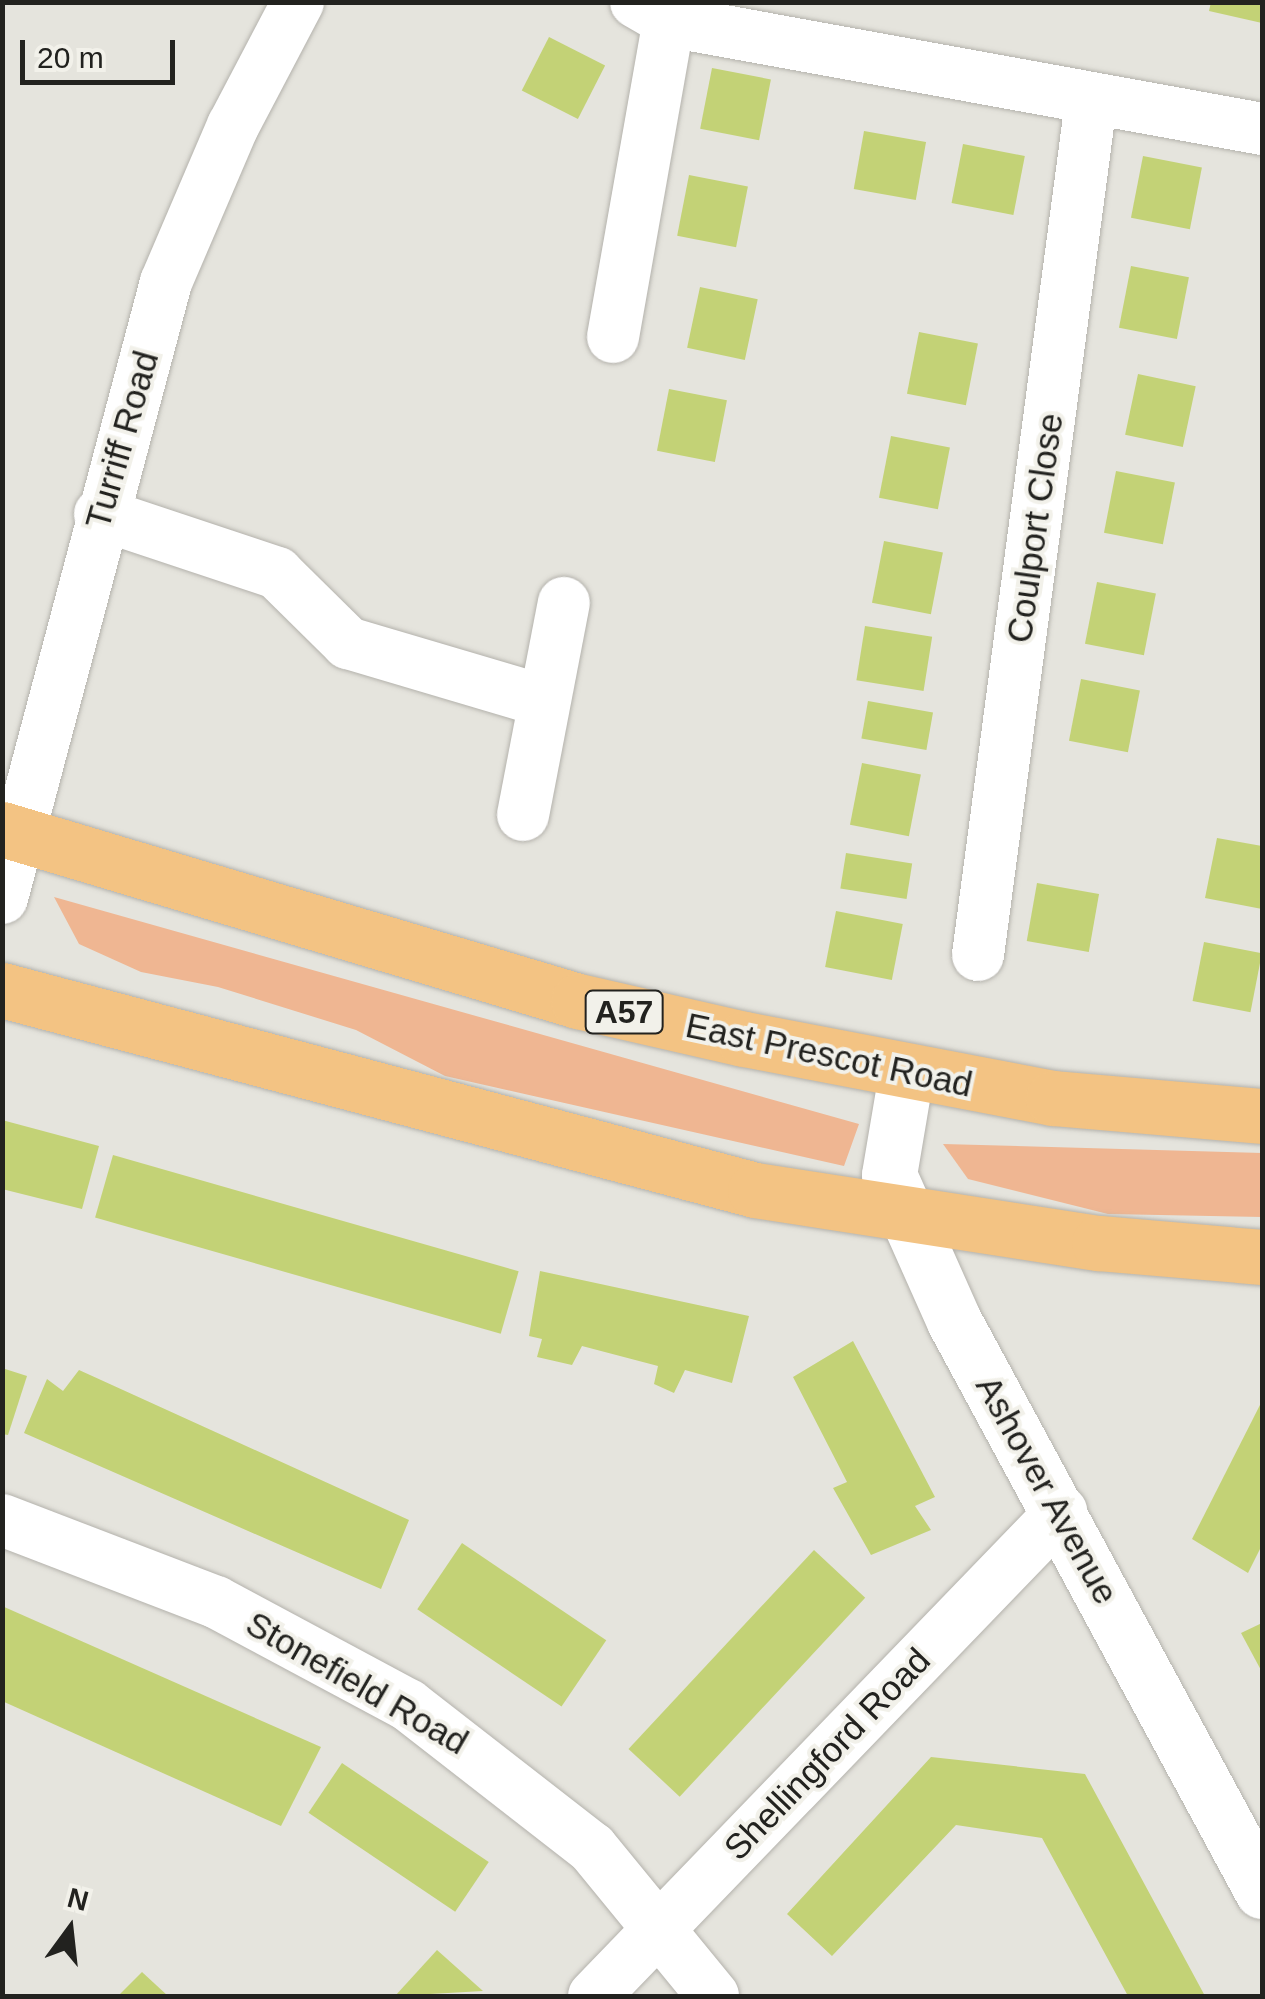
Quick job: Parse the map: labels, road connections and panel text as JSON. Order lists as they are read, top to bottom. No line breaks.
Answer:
{"streets":{"highway":["A57","East Prescot Road"],"street":["Turriff Road","Coulport Close","Ashover Avenue","Stonefield Road","Shellingford Road"]},"crossings":[["Turriff Road","East Prescot Road"],["East Prescot Road","Ashover Avenue"],["Ashover Avenue","Shellingford Road"],["Stonefield Road","Shellingford Road"]],"scale_bar":"20 m","north":"top"}
